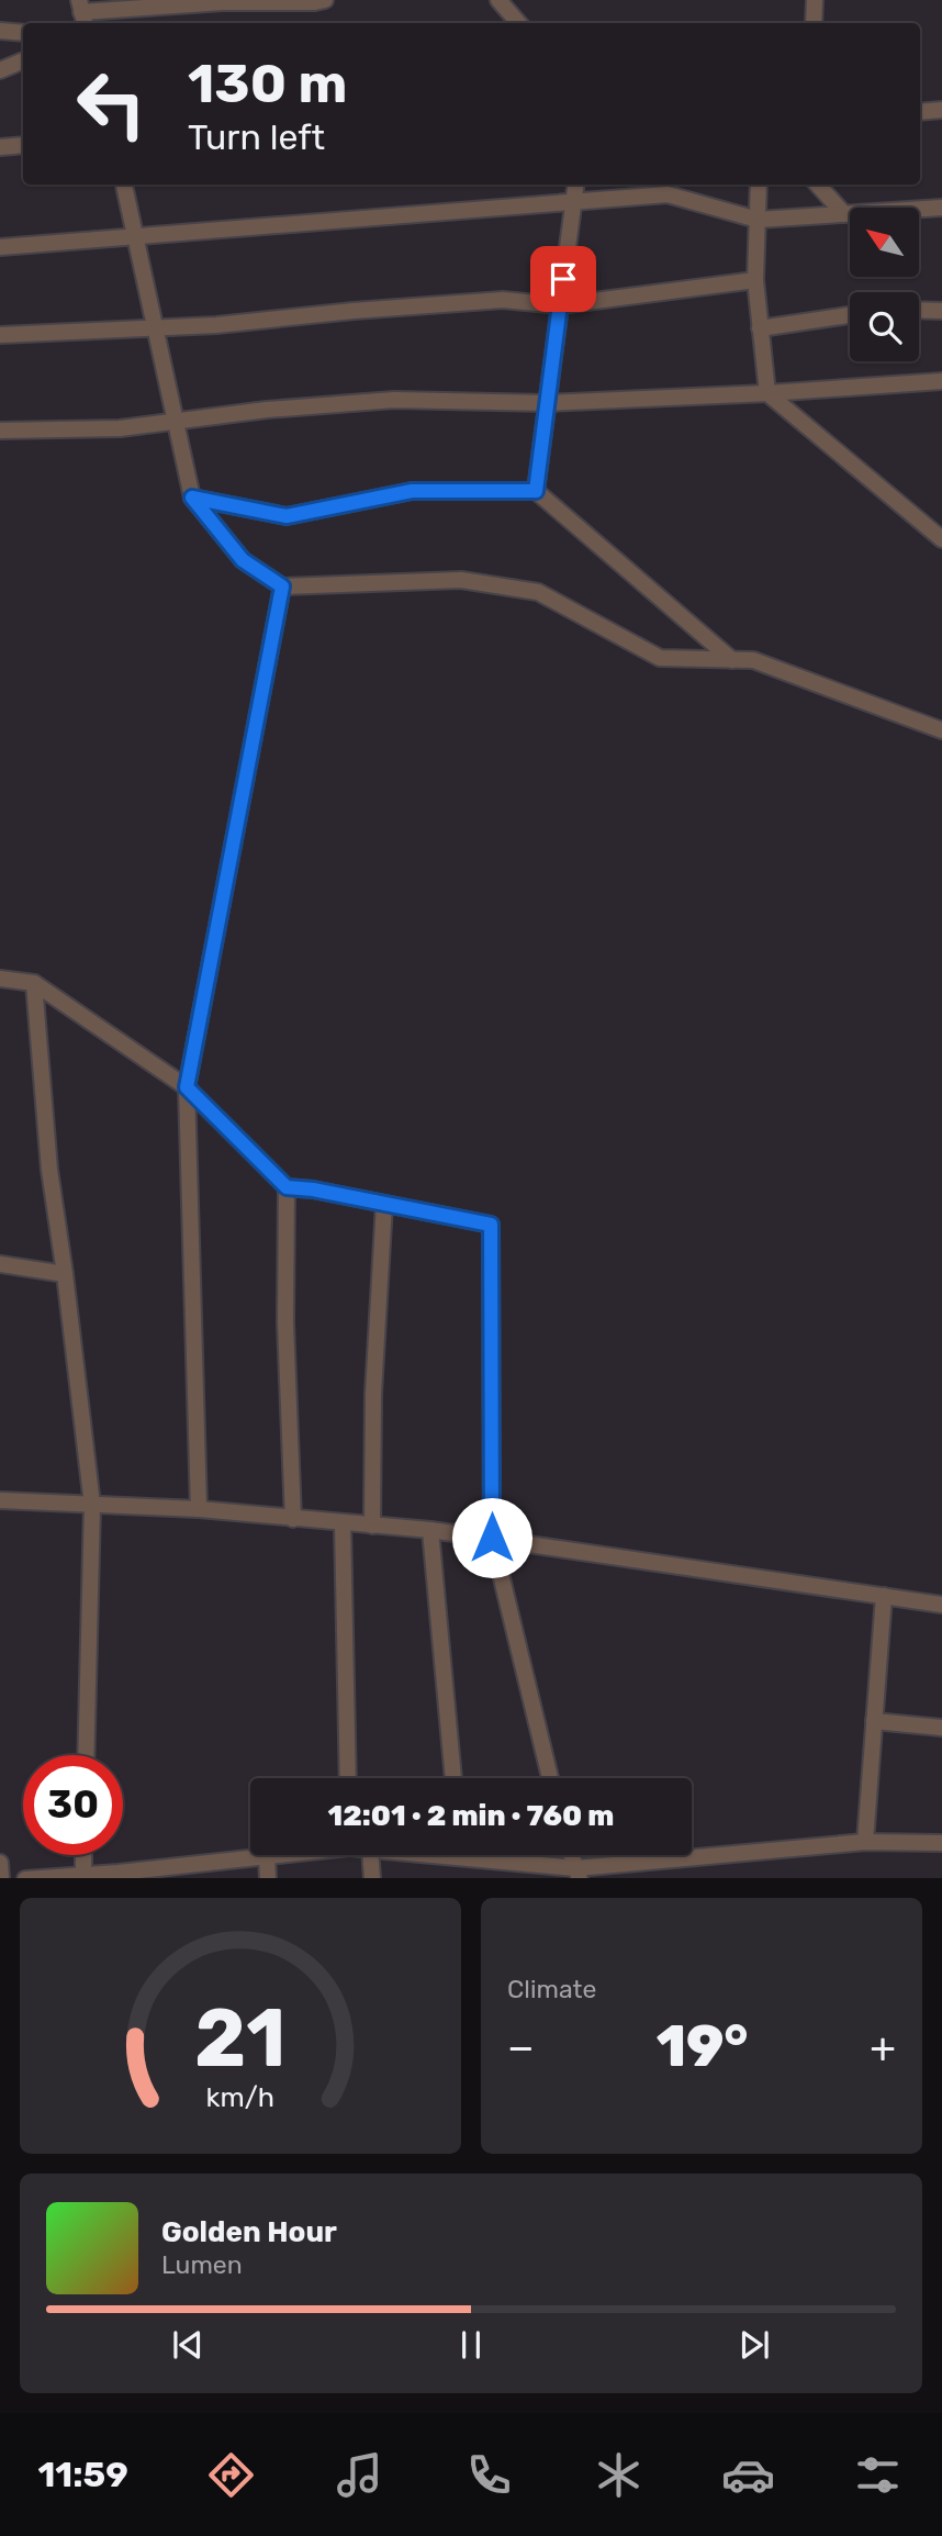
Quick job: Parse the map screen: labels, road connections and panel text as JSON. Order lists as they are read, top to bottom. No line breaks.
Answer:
{"north":"top left","page":{"turn":["130 m","Turn left"],"limit":"30","trip":"12:01 · 2 min · 760 m","tile":"Climate","heat":["−","19°","+"],"song":["Golden Hour","Lumen"],"tabs":"11:59","gauge":["21","km/h"]}}
